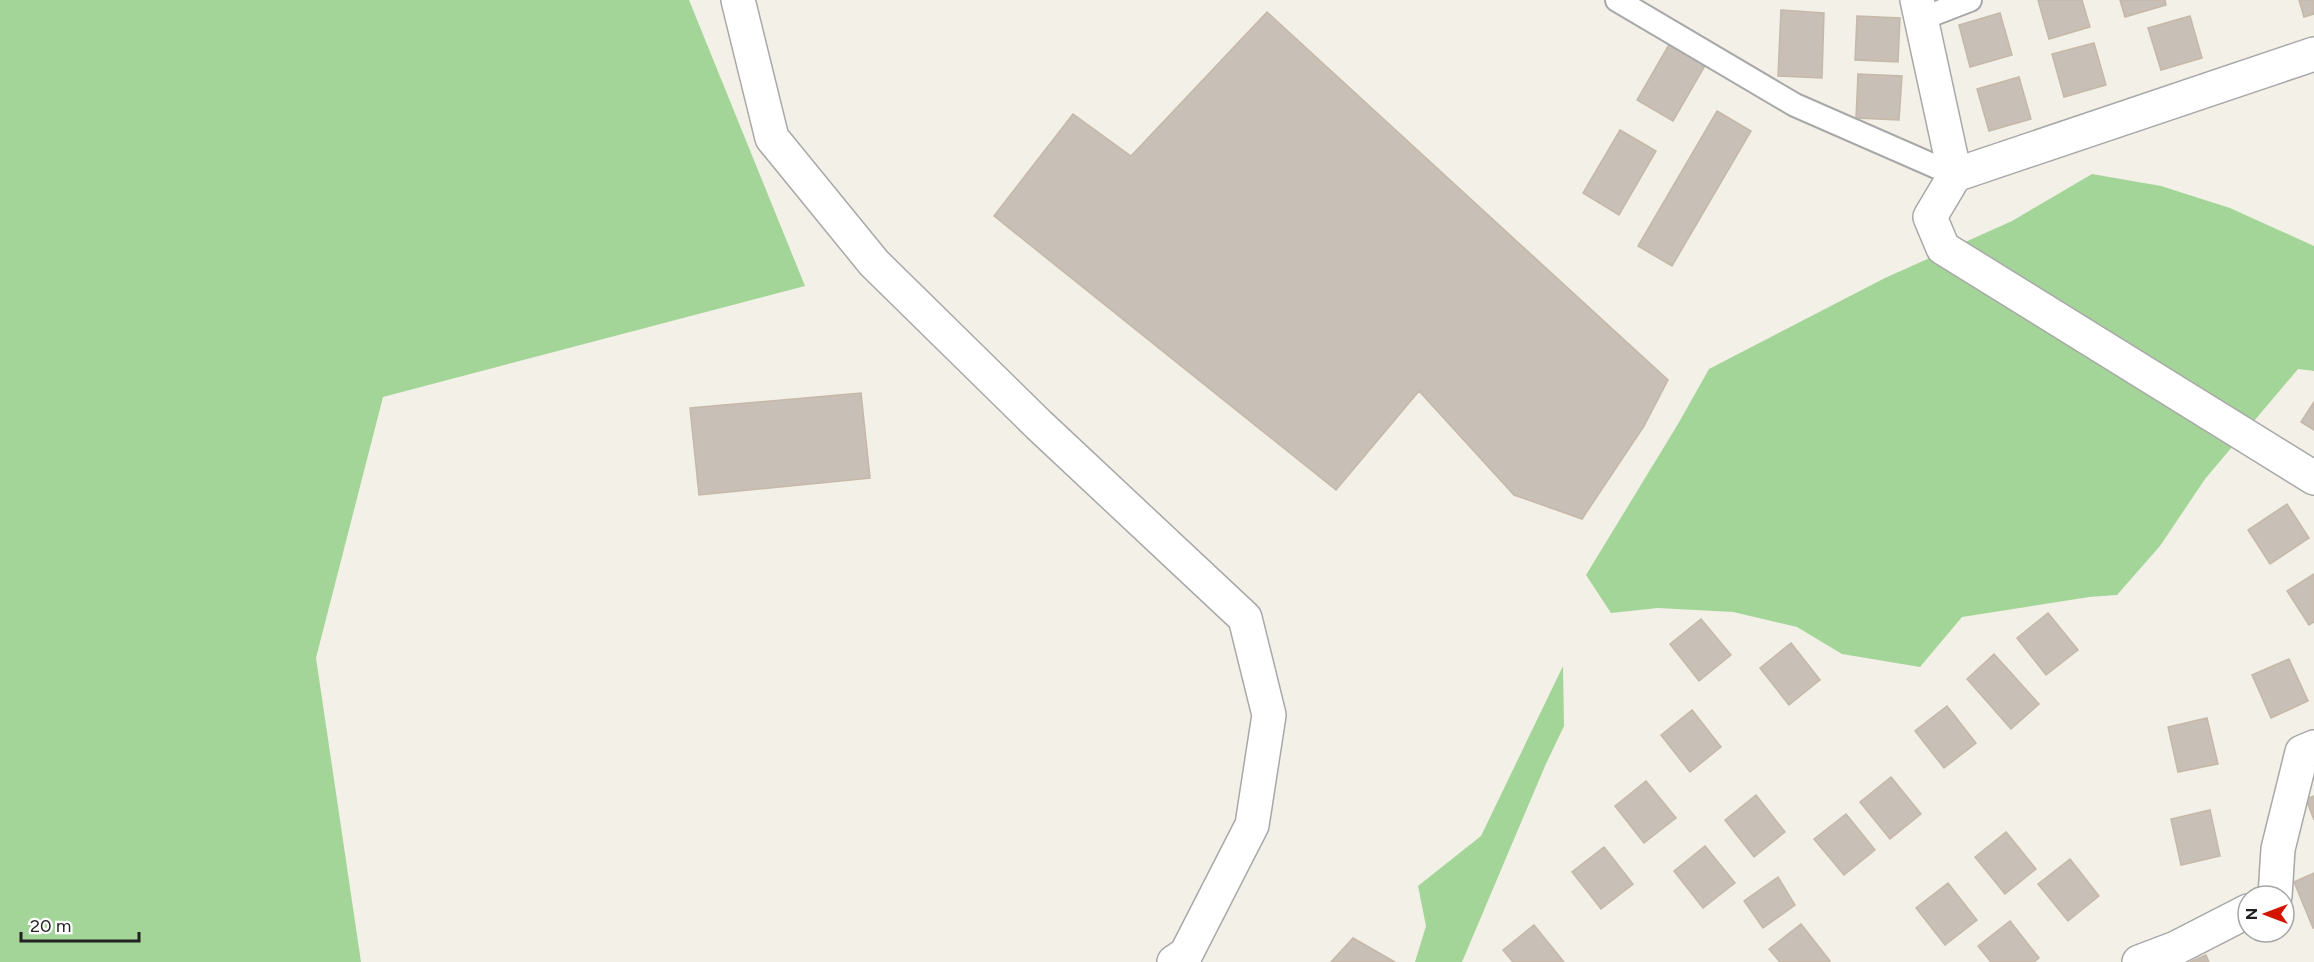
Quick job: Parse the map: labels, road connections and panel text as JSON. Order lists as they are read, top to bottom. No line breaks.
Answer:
{"scale_bar":"20 m","north":"left"}
